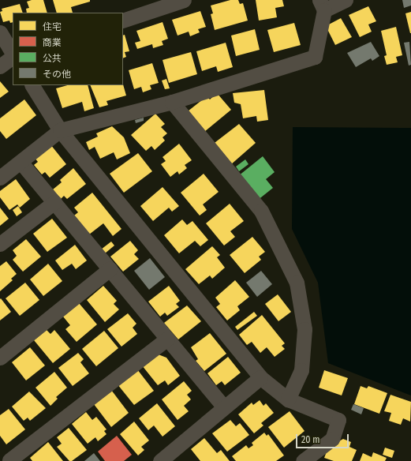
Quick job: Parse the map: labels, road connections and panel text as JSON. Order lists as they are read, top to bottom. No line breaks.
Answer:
{"legend":["住宅","商業","公共","その他"],"scale_bar":"20 m"}
